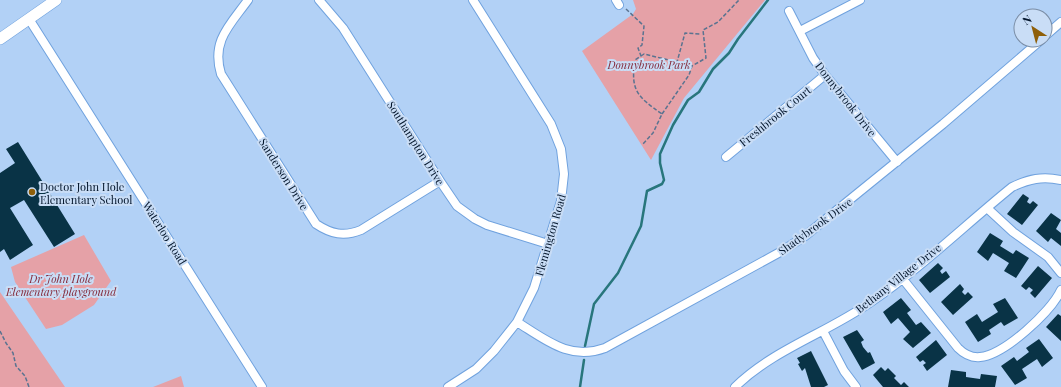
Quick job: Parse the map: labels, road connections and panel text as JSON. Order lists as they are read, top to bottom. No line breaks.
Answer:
{"streets":{"street":["Donnybrook Drive","Freshbrook Court","Southampton Drive","Sanderson Drive","Shadybrook Drive","Waterloo Road","Flemington Road","Bethany Village Drive"]},"crossings":[["Donnybrook Drive","Freshbrook Court"],["Donnybrook Drive","Shadybrook Drive"],["Southampton Drive","Sanderson Drive"],["Southampton Drive","Flemington Road"],["Shadybrook Drive","Flemington Road"]],"parks":["Donnybrook Park","Dr John Hole Elementary playground"],"places":["Doctor John Hole Elementary School"],"north":"top left"}
